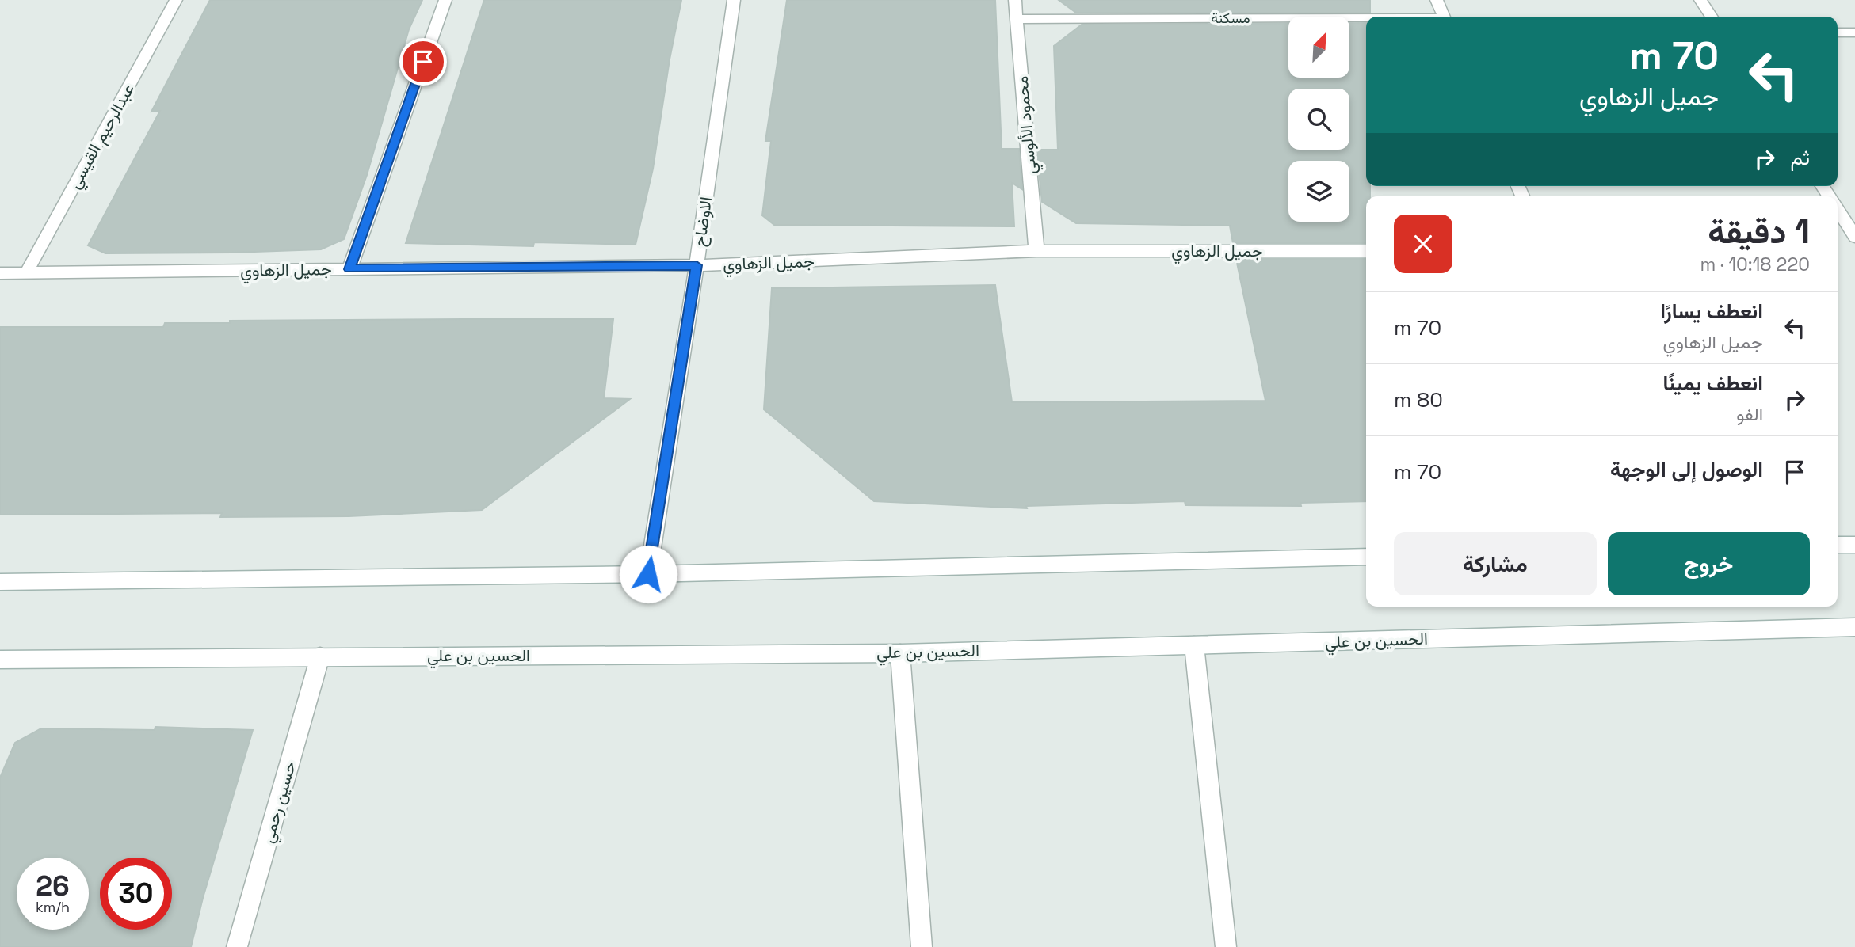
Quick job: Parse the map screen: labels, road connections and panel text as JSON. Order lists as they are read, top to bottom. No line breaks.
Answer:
{"streets":{"street":["مسكنة","محمود الألوسي","عبدالرحيم القيسي","الاوضاح","جميل الزهاوي","الحسين بن علي","حسين رحمي"]},"crossings":[["مسكنة","محمود الألوسي"],["محمود الألوسي","جميل الزهاوي"],["عبدالرحيم القيسي","جميل الزهاوي"],["الاوضاح","جميل الزهاوي"],["الحسين بن علي","حسين رحمي"]],"north":"top right","page":{"turn":["70 m","جميل الزهاوي"],"then":"ثم","heading":["1 دقيقة","220 m · 10:18"],"list":[{"name":"انعطف يسارًا","note":"جميل الزهاوي","value":"70 m"},{"name":"انعطف يمينًا","note":"الفو","value":"80 m"},{"name":"الوصول إلى الوجهة","value":"70 m"}],"buttons":["خروج","مشاركة"],"speed":"26 km/h","limit":"30"}}
